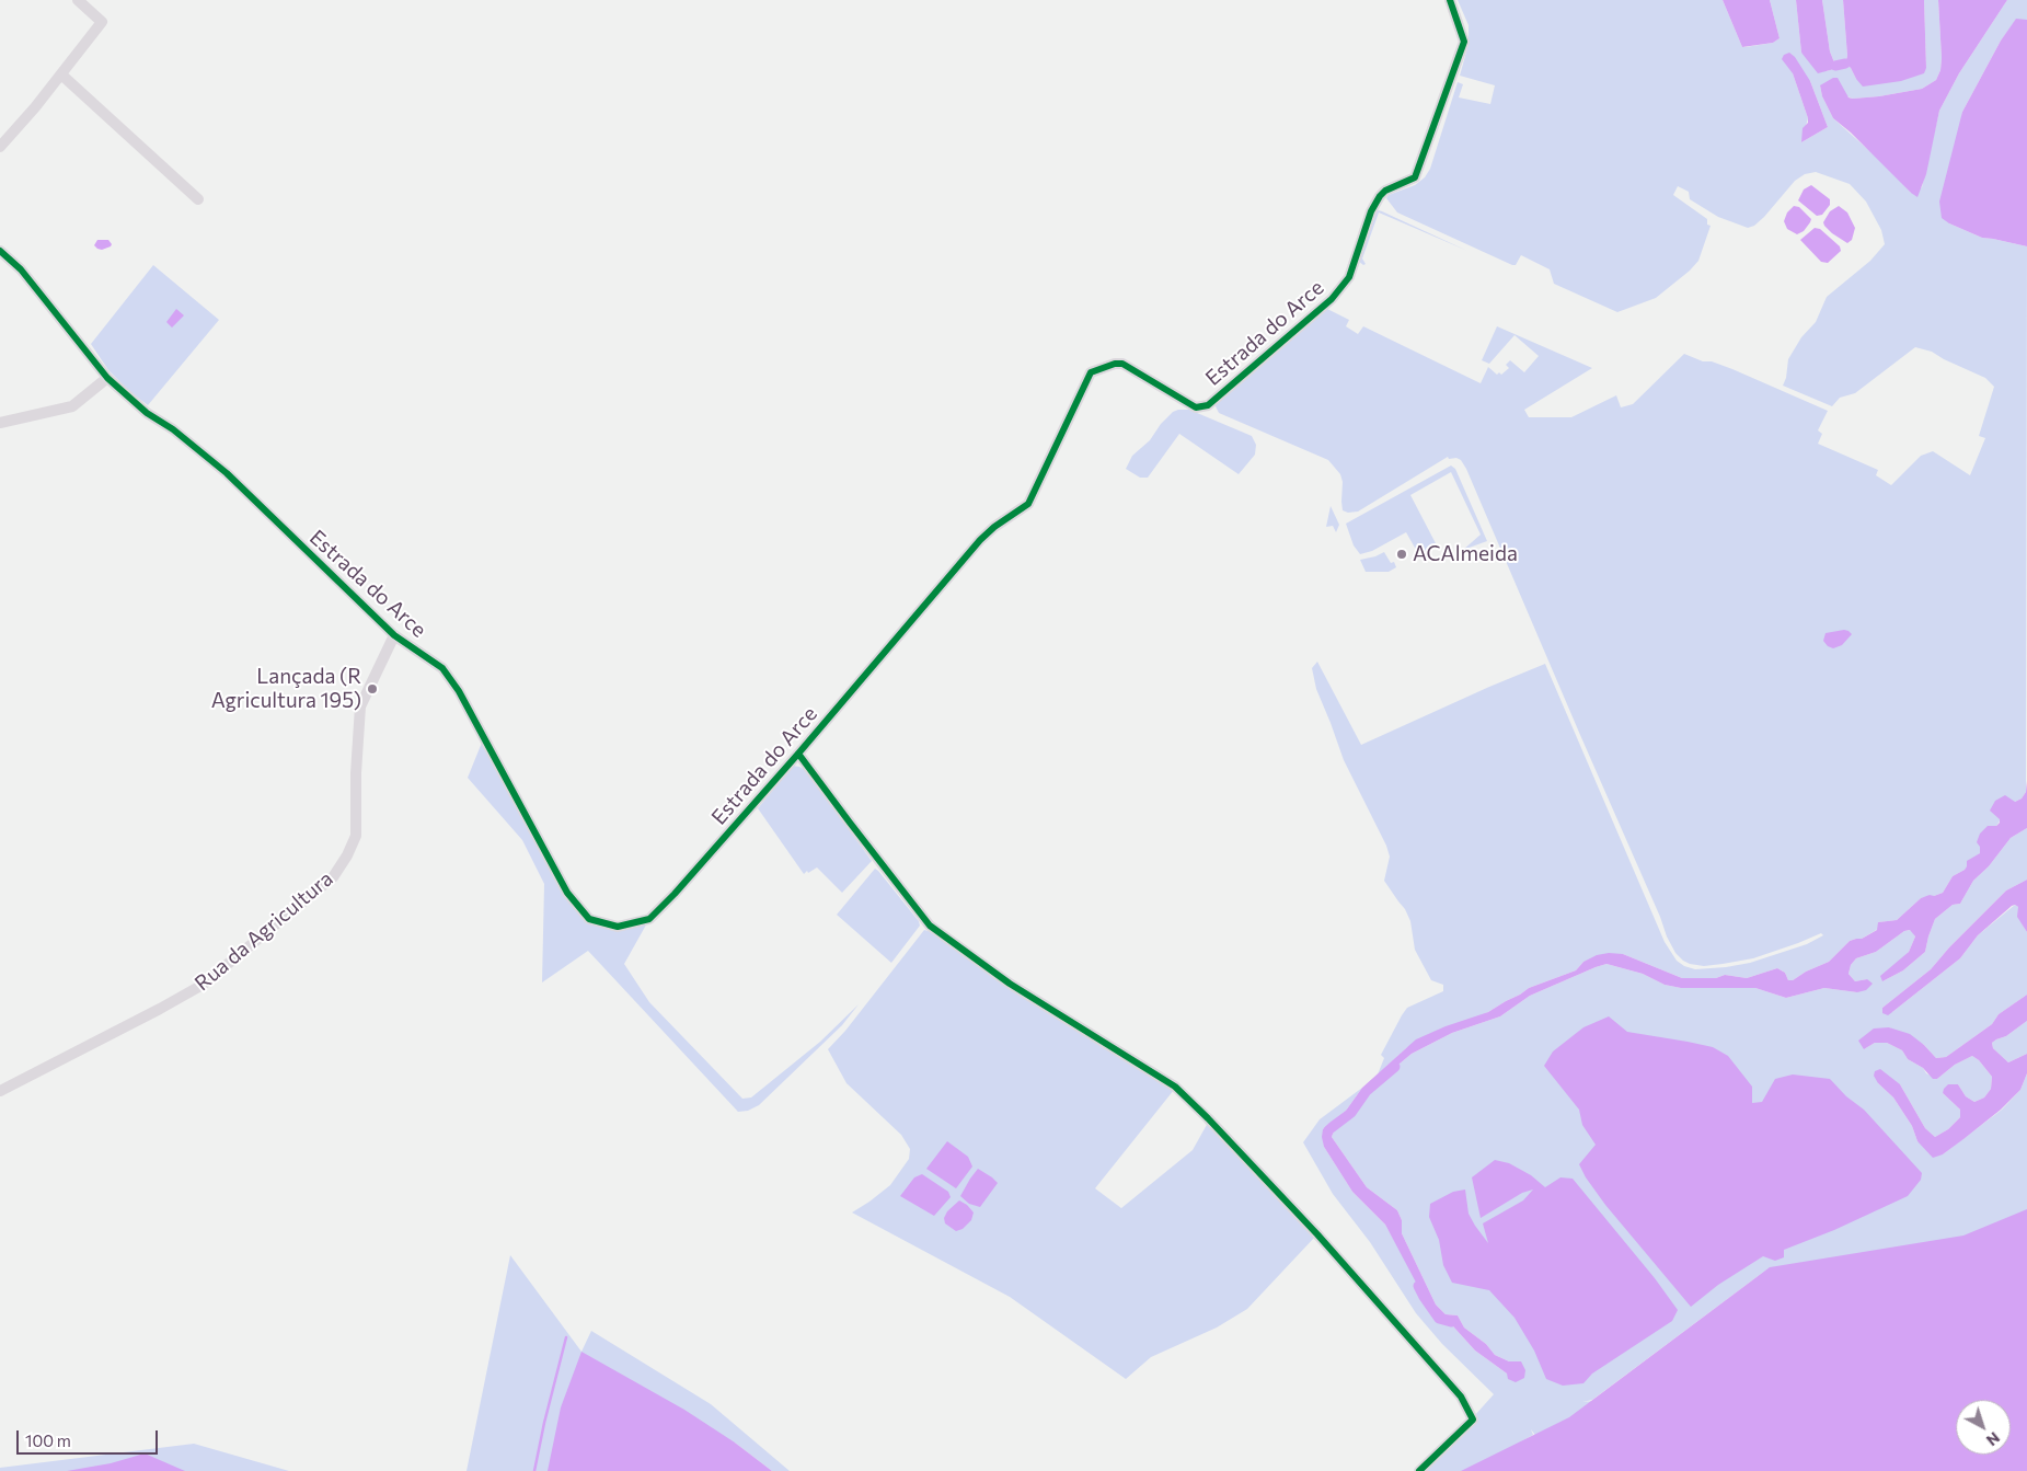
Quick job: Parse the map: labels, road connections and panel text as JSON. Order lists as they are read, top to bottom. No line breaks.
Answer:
{"streets":{"street":["Estrada do Arce","Rua da Agricultura"]},"crossings":[["Estrada do Arce","Rua da Agricultura"]],"places":["ACAlmeida","Lançada (R Agricultura 195)"],"scale_bar":"100 m","north":"bottom right"}
